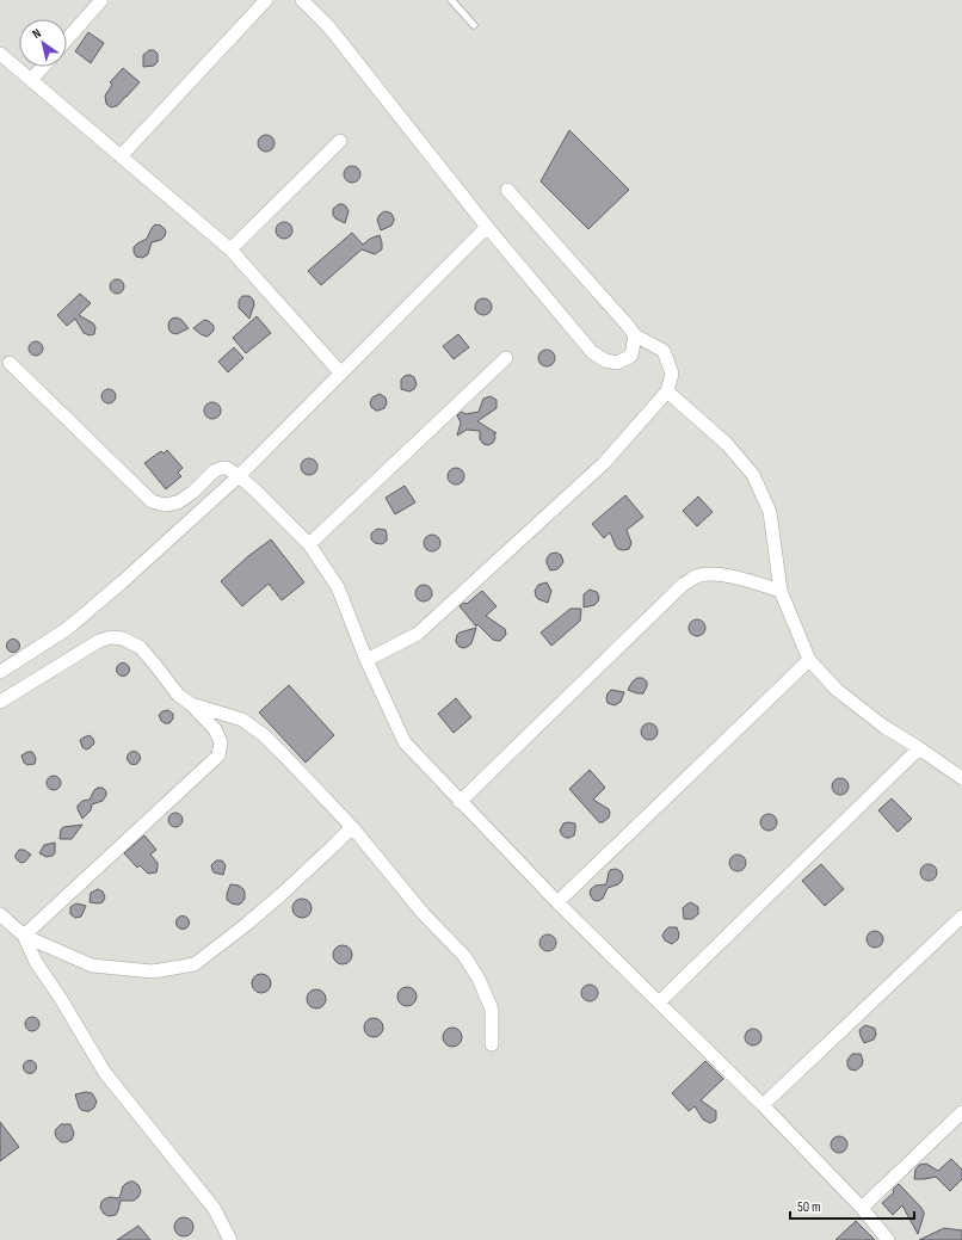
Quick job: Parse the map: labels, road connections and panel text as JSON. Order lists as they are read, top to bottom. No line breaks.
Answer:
{"scale_bar":"50 m","north":"top left"}
